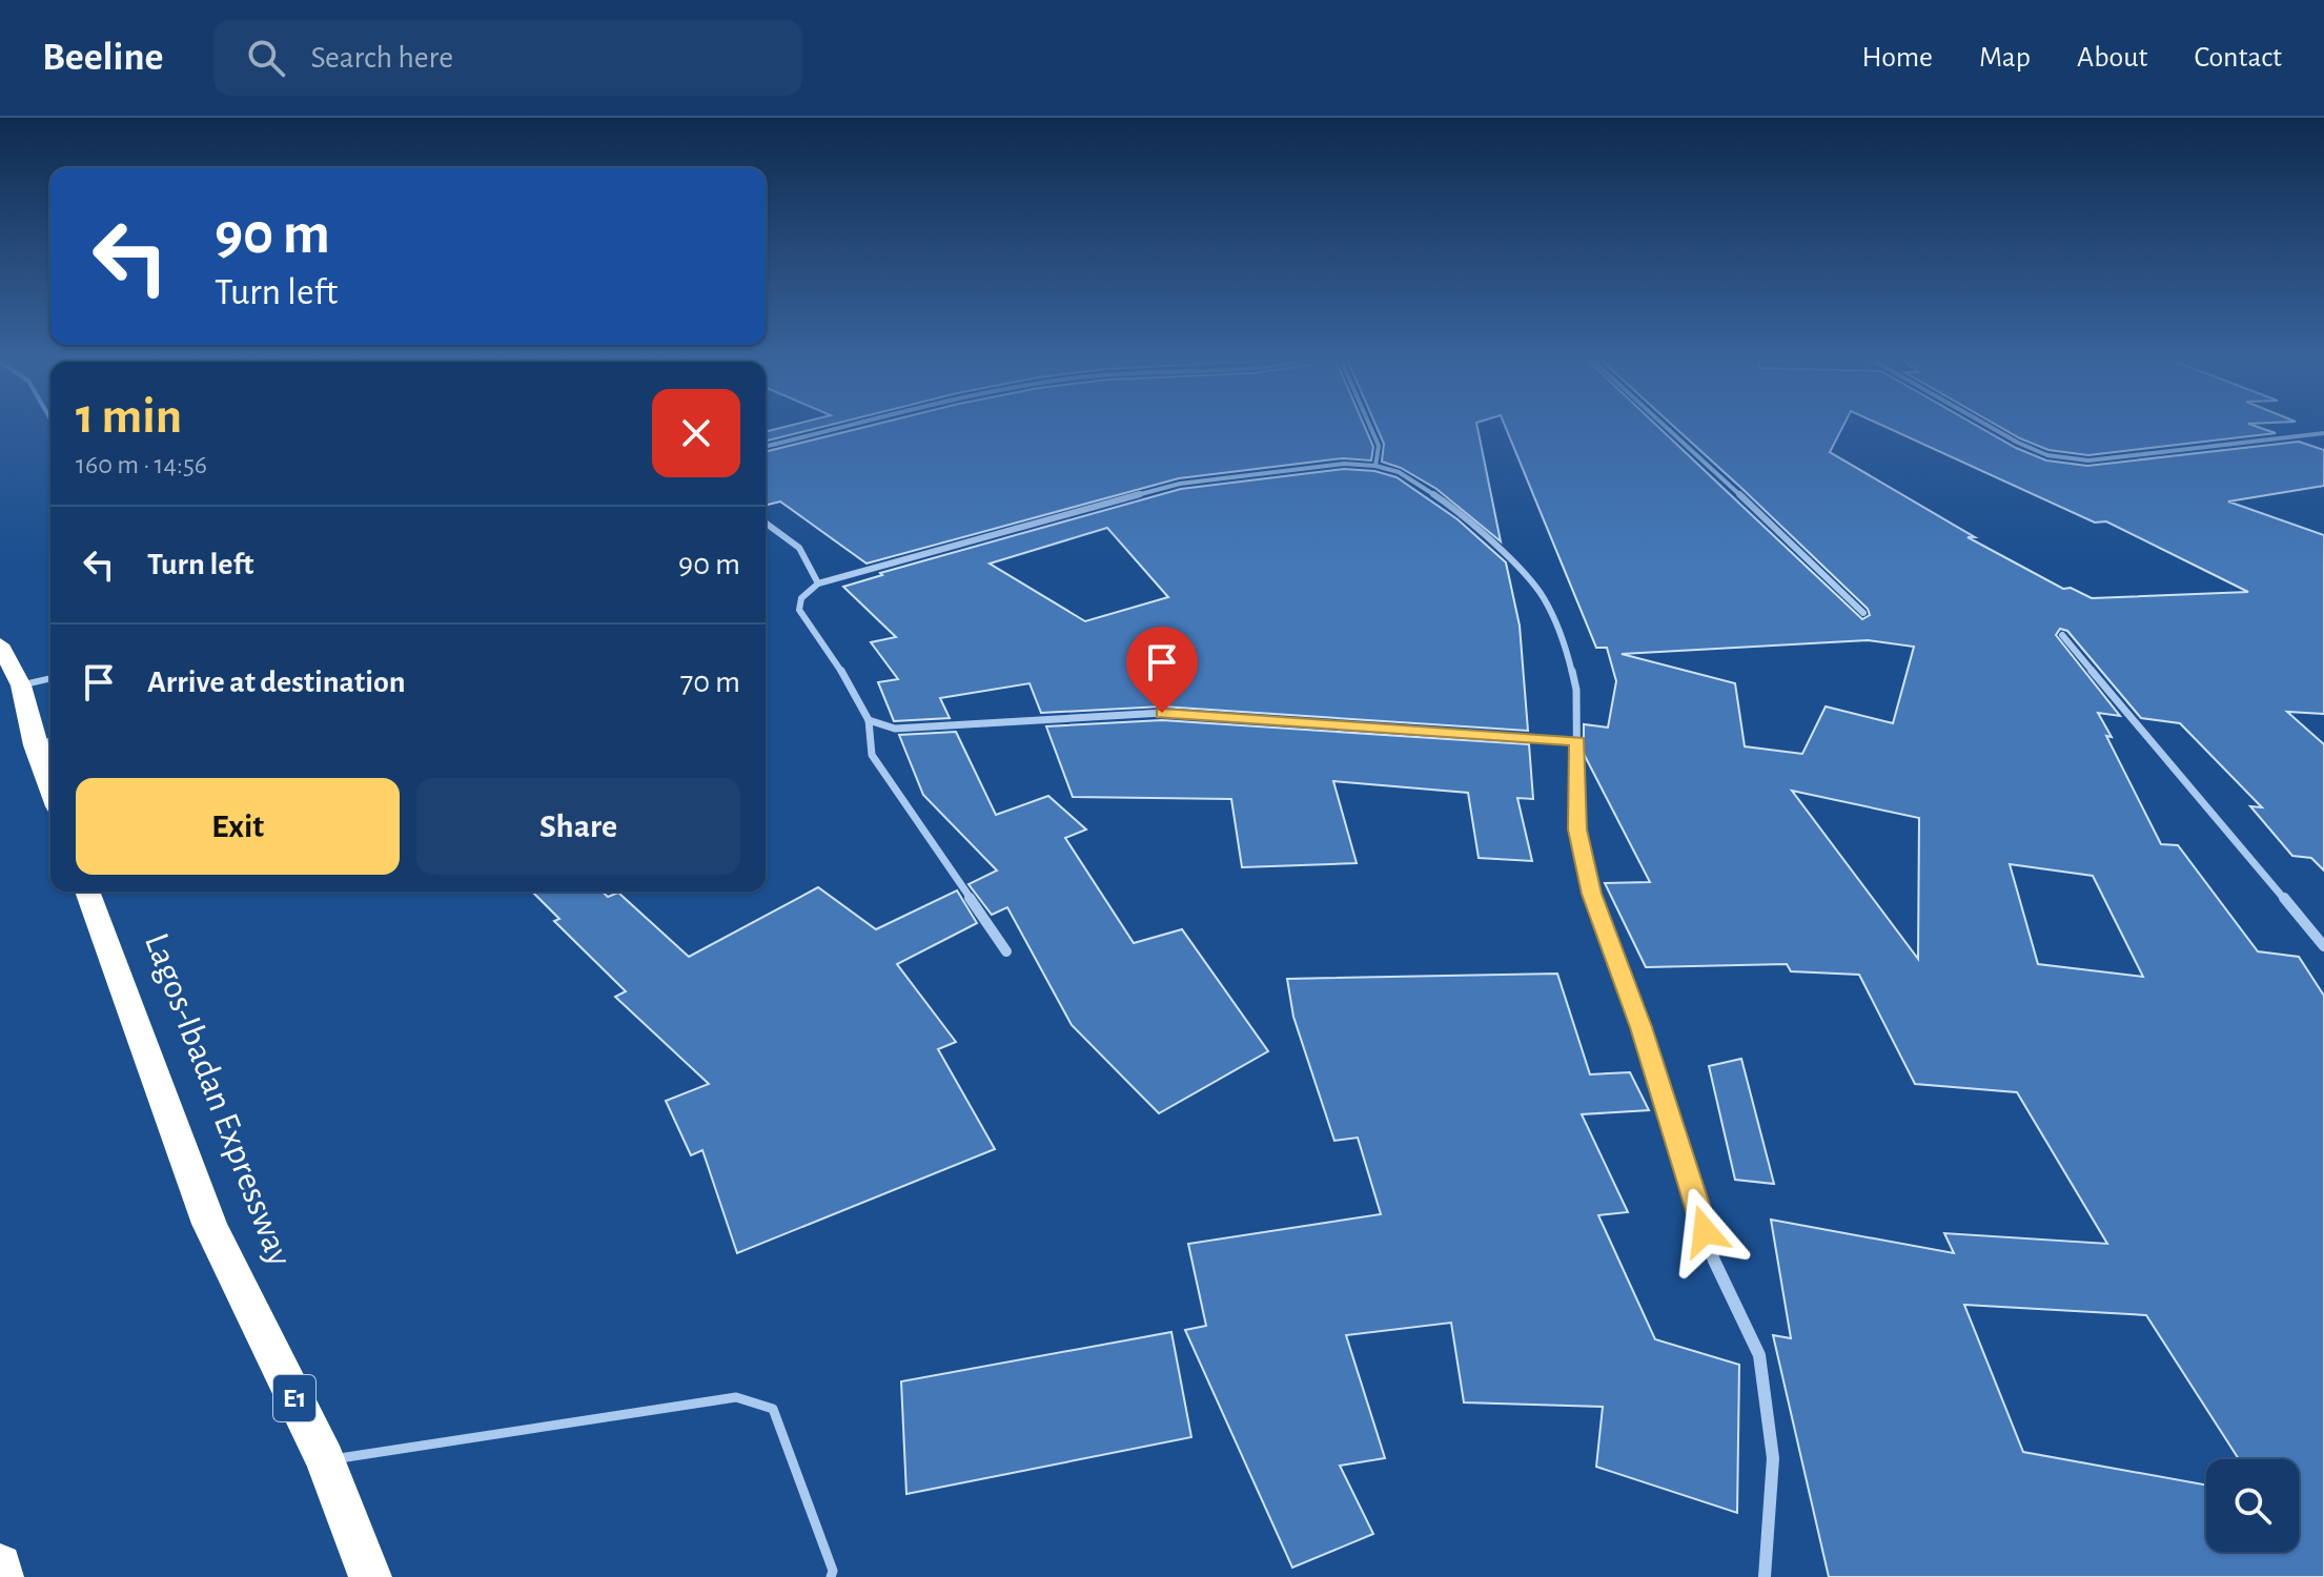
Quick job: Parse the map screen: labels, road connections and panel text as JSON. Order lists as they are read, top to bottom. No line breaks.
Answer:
{"streets":{"highway":["Lagos-Ibadan Expressway","E1"]},"page":{"header":"Beeline","search":"Search here","nav":["Home","Map","About","Contact"],"turn":["90 m","Turn left"],"heading":["1 min","160 m · 14:56"],"list":[{"name":"Turn left","value":"90 m"},{"name":"Arrive at destination","value":"70 m"}],"buttons":["Exit","Share"]}}
